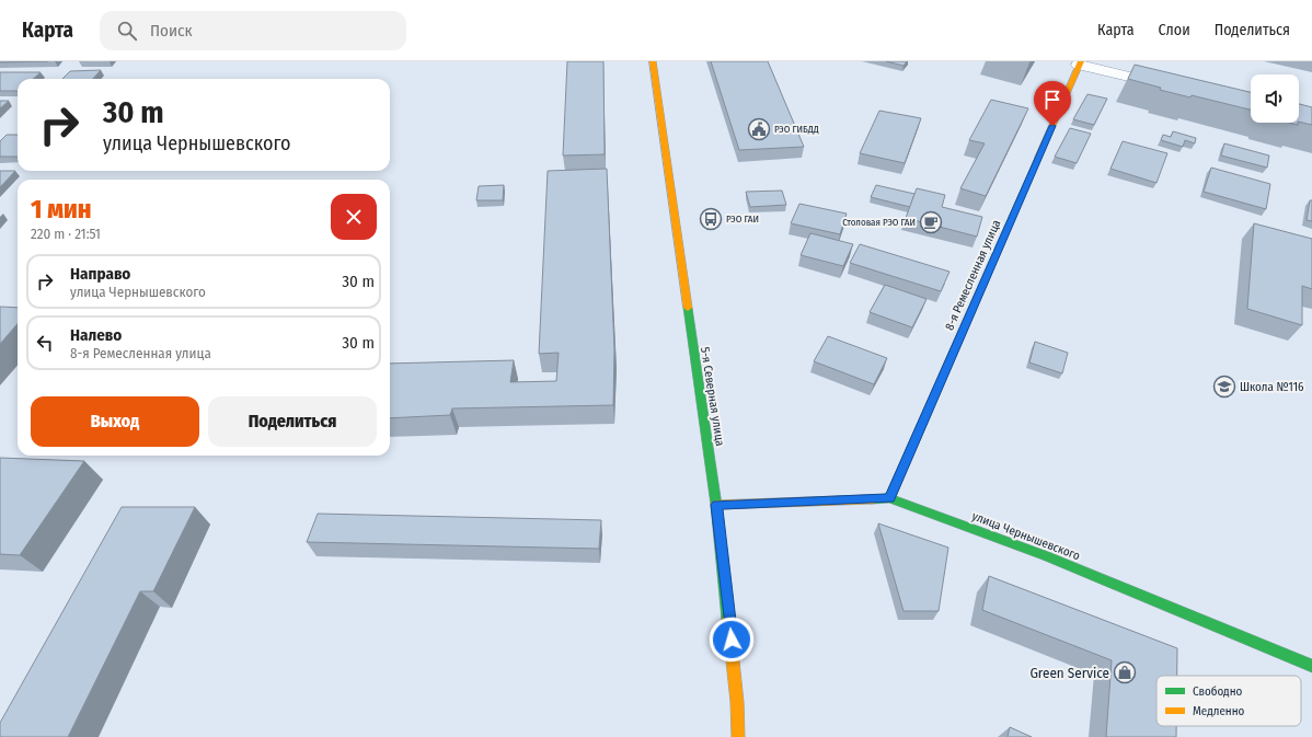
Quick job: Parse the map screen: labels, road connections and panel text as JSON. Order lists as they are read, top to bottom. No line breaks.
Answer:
{"streets":{"street":["8-я Ремесленная улица","5-я Северная улица","улица Чернышевского"]},"crossings":[["8-я Ремесленная улица","улица Чернышевского"],["5-я Северная улица","улица Чернышевского"]],"places":{"public building":["РЭО ГИБДД"],"bus stop":["РЭО ГАИ"],"cafe":["Столовая РЭО ГАИ"],"school or university":["Школа №116"],"shop":["Green Service"]},"legend":["Свободно","Медленно"],"page":{"header":"Карта","search":"Поиск","nav":["Карта","Слои","Поделиться"],"turn":["30 m","улица Чернышевского"],"heading":["1 мин","220 m · 21:51"],"list":[{"name":"Направо","note":"улица Чернышевского","value":"30 m"},{"name":"Налево","note":"8-я Ремесленная улица","value":"30 m"}],"buttons":["Выход","Поделиться"]}}
